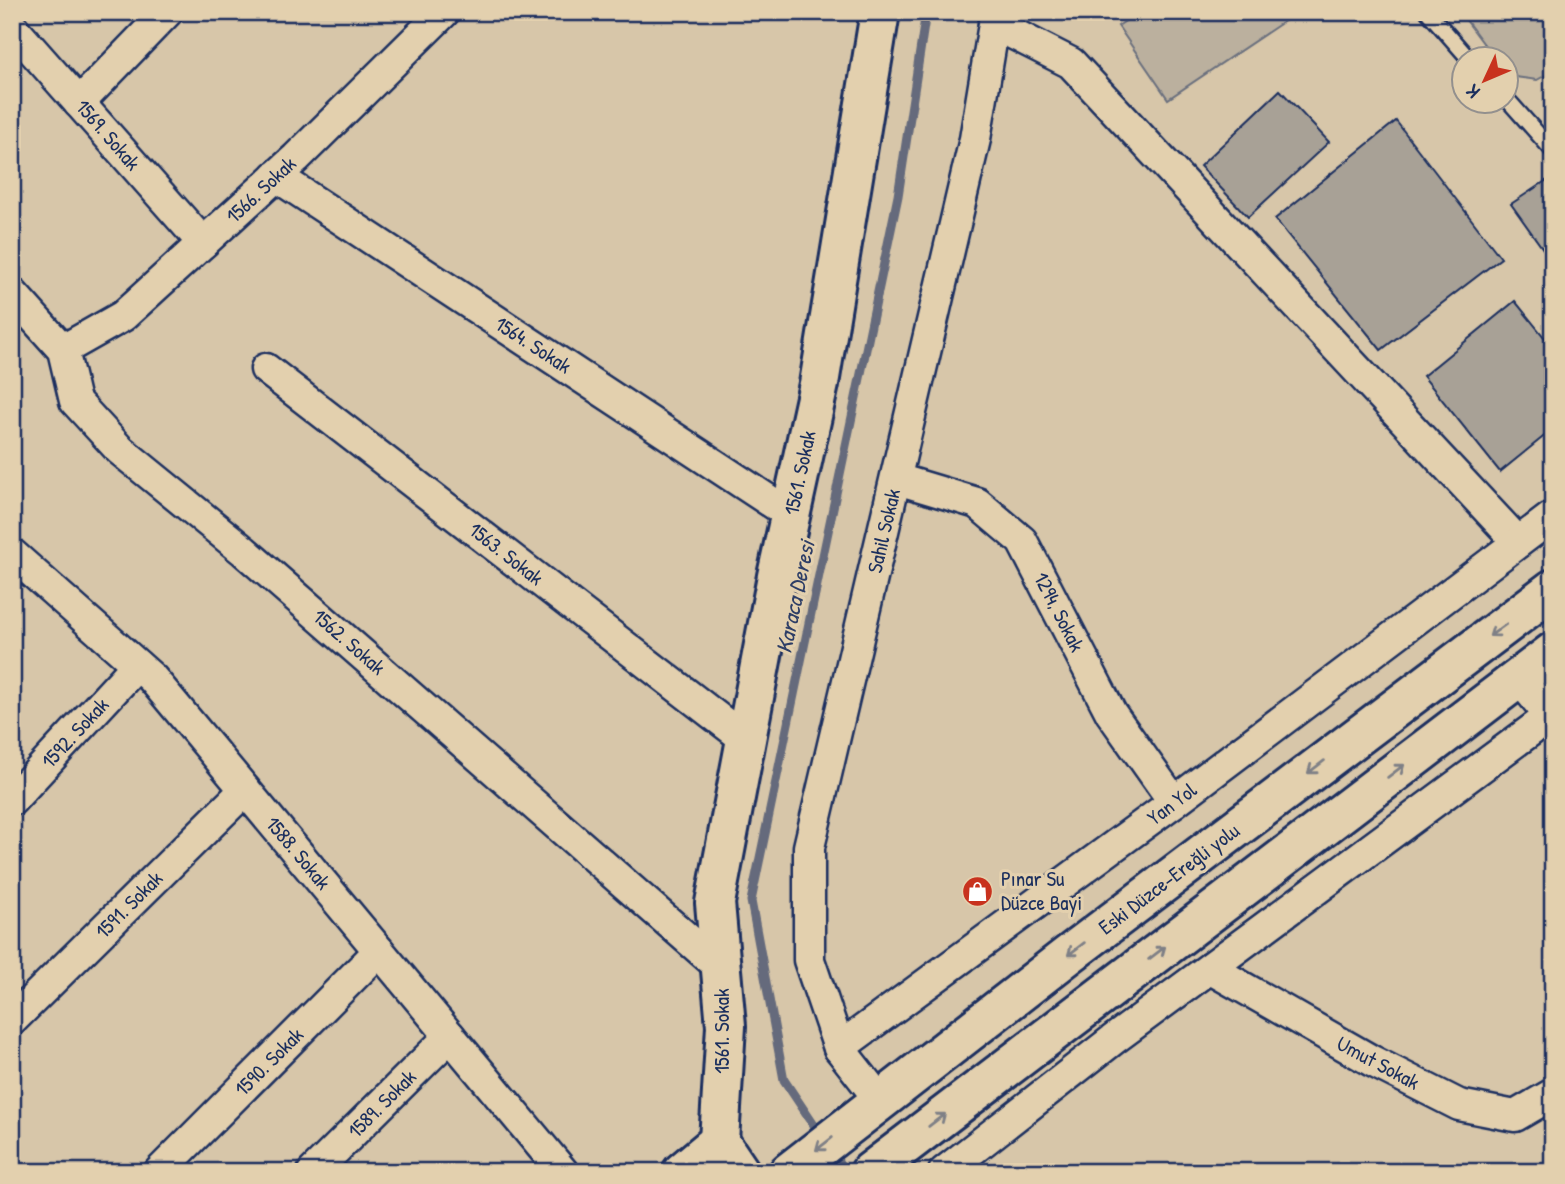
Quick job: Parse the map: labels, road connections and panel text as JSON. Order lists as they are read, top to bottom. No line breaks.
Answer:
{"streets":{"main road":["1561. Sokak","Eski Düzce-Ereğli yolu"],"street":["1569. Sokak","1566. Sokak","1564. Sokak","Sahil Sokak","1563. Sokak","1294, Sokak","1562. Sokak","1592. Sokak","Yan Yol","1588. Sokak","1591. Sokak","1590. Sokak","Umut Sokak","1589. Sokak"]},"crossings":[["1569. Sokak","1566. Sokak"],["1566. Sokak","1564. Sokak"],["1566. Sokak","1562. Sokak"],["1564. Sokak","1561. Sokak"],["1561. Sokak","1563. Sokak"],["1561. Sokak","1562. Sokak"],["Sahil Sokak","1294, Sokak"],["Sahil Sokak","Yan Yol"],["1294, Sokak","Yan Yol"],["1592. Sokak","1588. Sokak"],["1588. Sokak","1591. Sokak"],["1588. Sokak","1590. Sokak"],["1588. Sokak","1589. Sokak"]],"water":["Karaca Deresi"],"places":{"shop":["Pınar Su Düzce Bayi"]},"north":"bottom left"}
